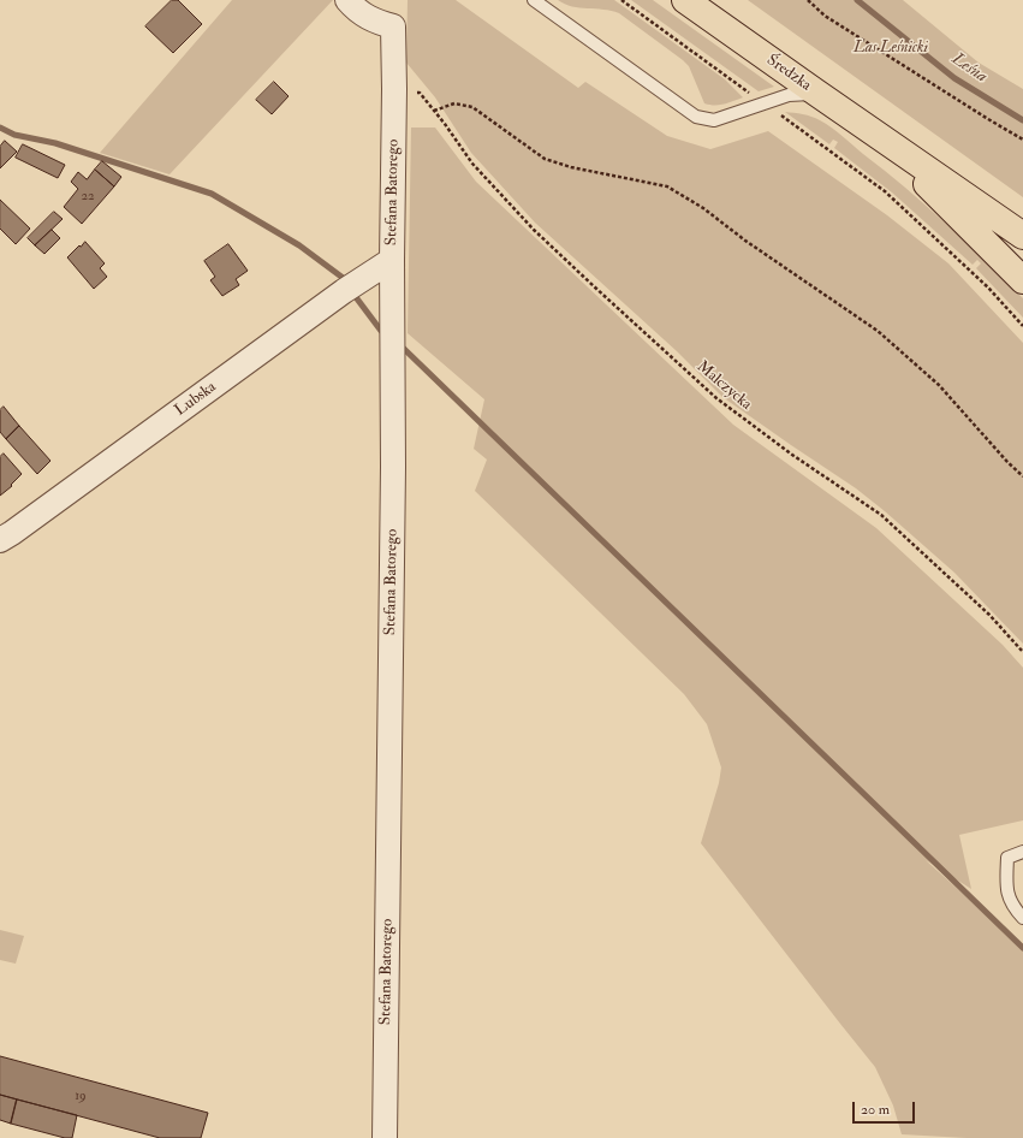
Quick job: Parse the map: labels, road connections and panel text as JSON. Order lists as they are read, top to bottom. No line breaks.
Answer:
{"streets":{"main road":["Średzka"],"street":["Stefana Batorego","Lubska"],"path":["Malczycka"]},"crossings":[["Stefana Batorego","Lubska"]],"water":["Leśna"],"parks":["Las Leśnicki"],"house_numbers":["22","19"],"scale_bar":"20 m"}
